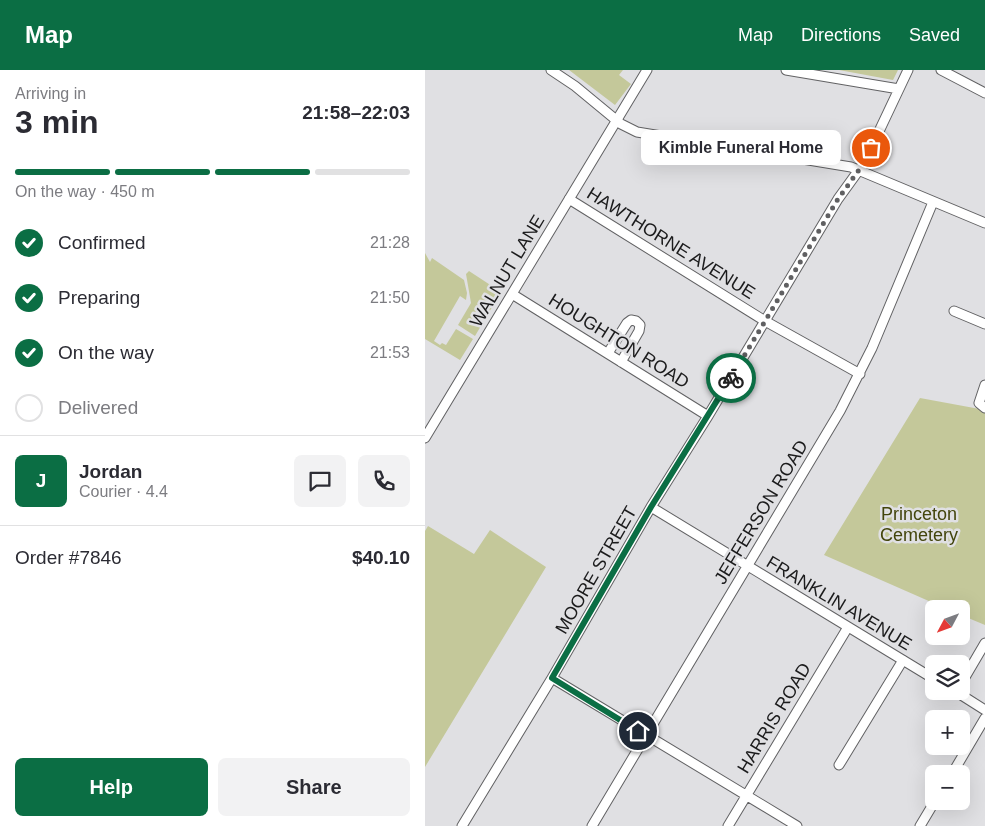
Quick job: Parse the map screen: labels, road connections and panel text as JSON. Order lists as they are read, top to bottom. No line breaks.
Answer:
{"streets":{"street":["HAWTHORNE AVENUE","WALNUT LANE","HOUGHTON ROAD","JEFFERSON ROAD","MOORE STREET","FRANKLIN AVENUE","HARRIS ROAD"]},"crossings":[["HAWTHORNE AVENUE","WALNUT LANE"],["HAWTHORNE AVENUE","JEFFERSON ROAD"],["HAWTHORNE AVENUE","MOORE STREET"],["WALNUT LANE","HOUGHTON ROAD"],["HOUGHTON ROAD","MOORE STREET"],["JEFFERSON ROAD","FRANKLIN AVENUE"],["MOORE STREET","FRANKLIN AVENUE"],["FRANKLIN AVENUE","HARRIS ROAD"]],"parks":["Princeton Cemetery"],"places":["Kimble Funeral Home"],"north":"bottom left","page":{"header":"Map","nav":["Map","Directions","Saved"],"heading":["3 min","Arriving in","21:58–22:03"],"panel":["Jordan","Courier · 4.4","Order #7846","$40.10"],"bubble":"Kimble Funeral Home","bar":"On the way · 450 m","list":[["Confirmed","21:28"],["Preparing","21:50"],["On the way","21:53"],"Delivered"],"round":"J","map_buttons":["+","−"],"buttons":["Help","Share"]}}
